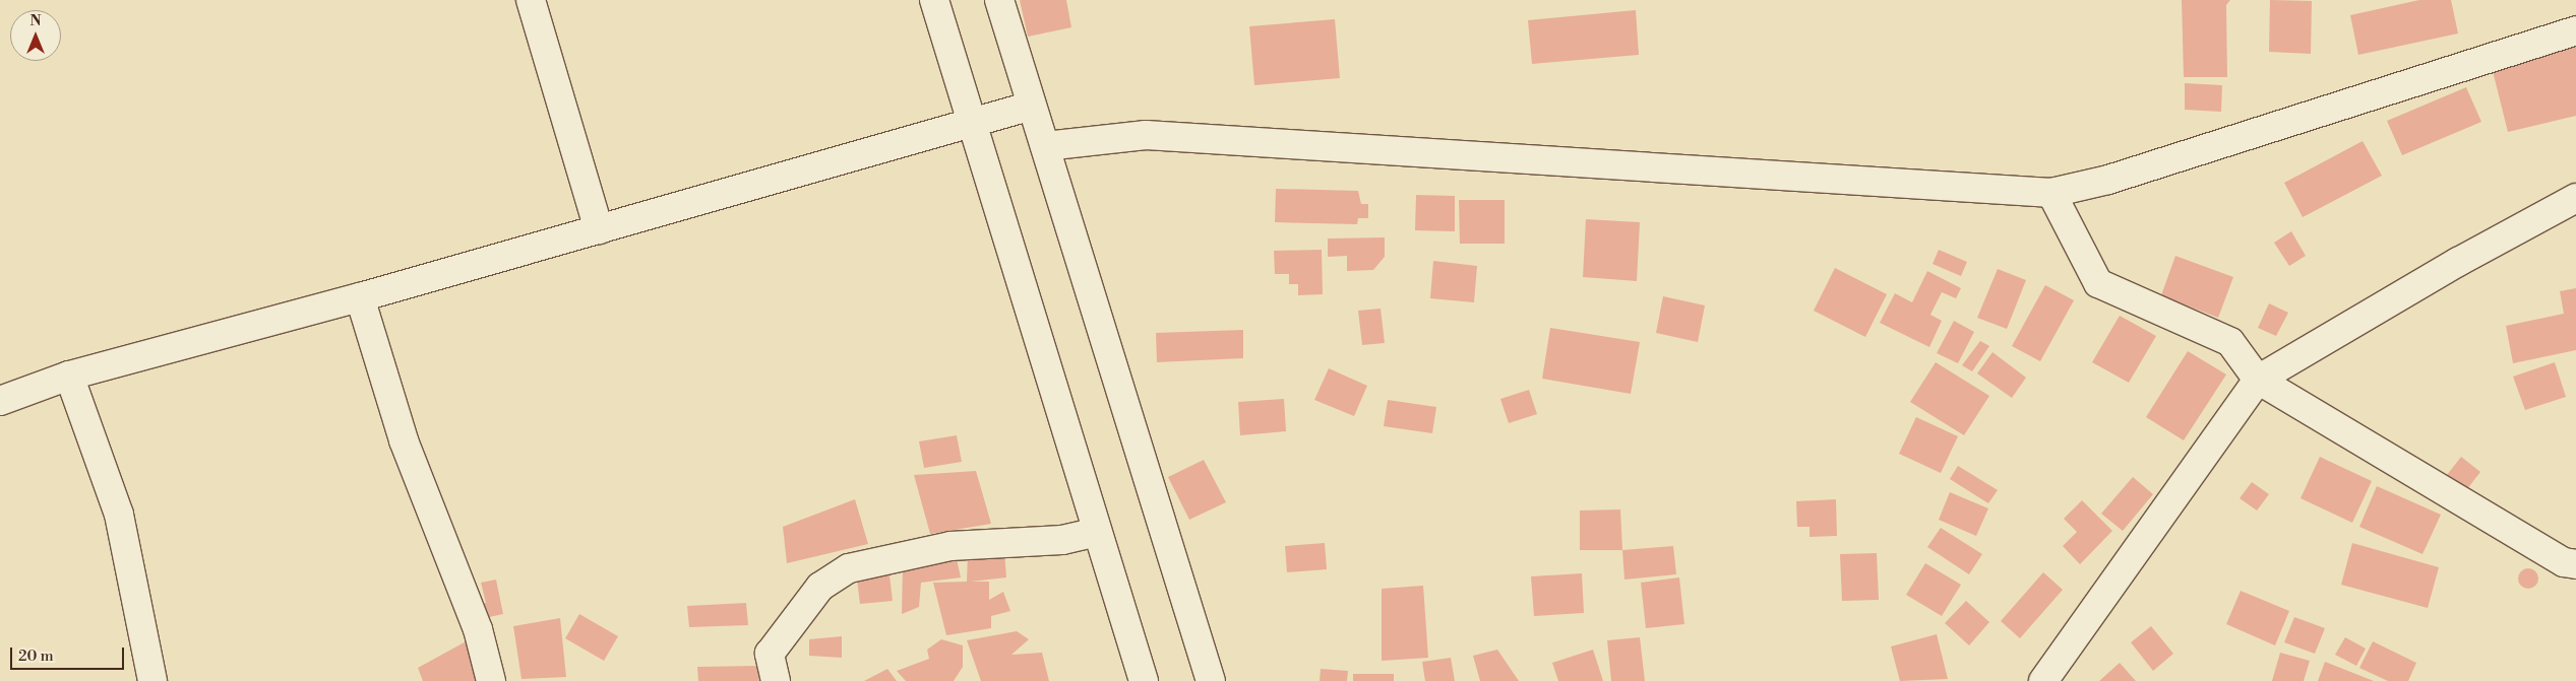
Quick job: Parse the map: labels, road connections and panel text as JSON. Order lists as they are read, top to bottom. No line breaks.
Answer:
{"scale_bar":"20 m","north":"top"}
